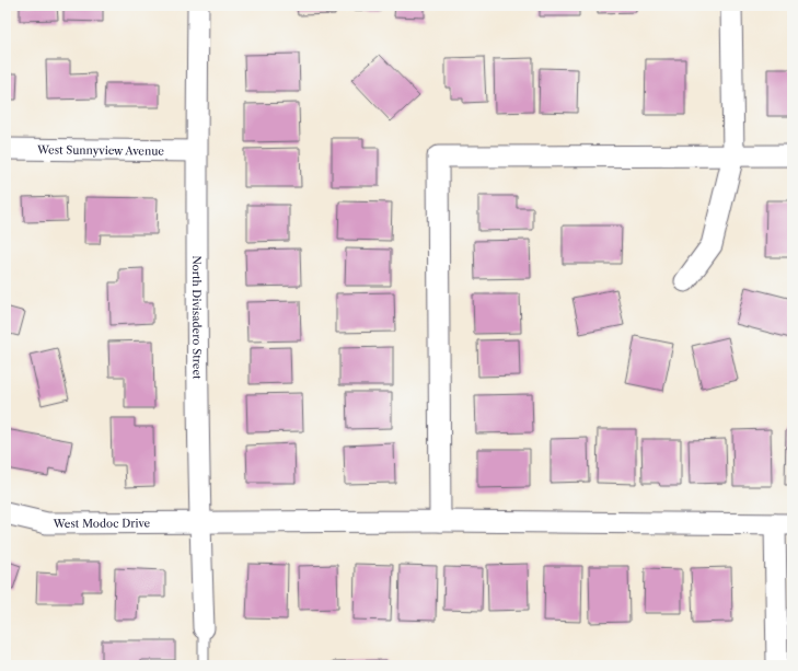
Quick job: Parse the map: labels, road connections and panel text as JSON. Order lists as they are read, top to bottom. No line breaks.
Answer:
{"streets":{"street":["West Sunnyview Avenue","North Divisadero Street","West Modoc Drive"]},"crossings":[["West Sunnyview Avenue","North Divisadero Street"],["North Divisadero Street","West Modoc Drive"]]}
